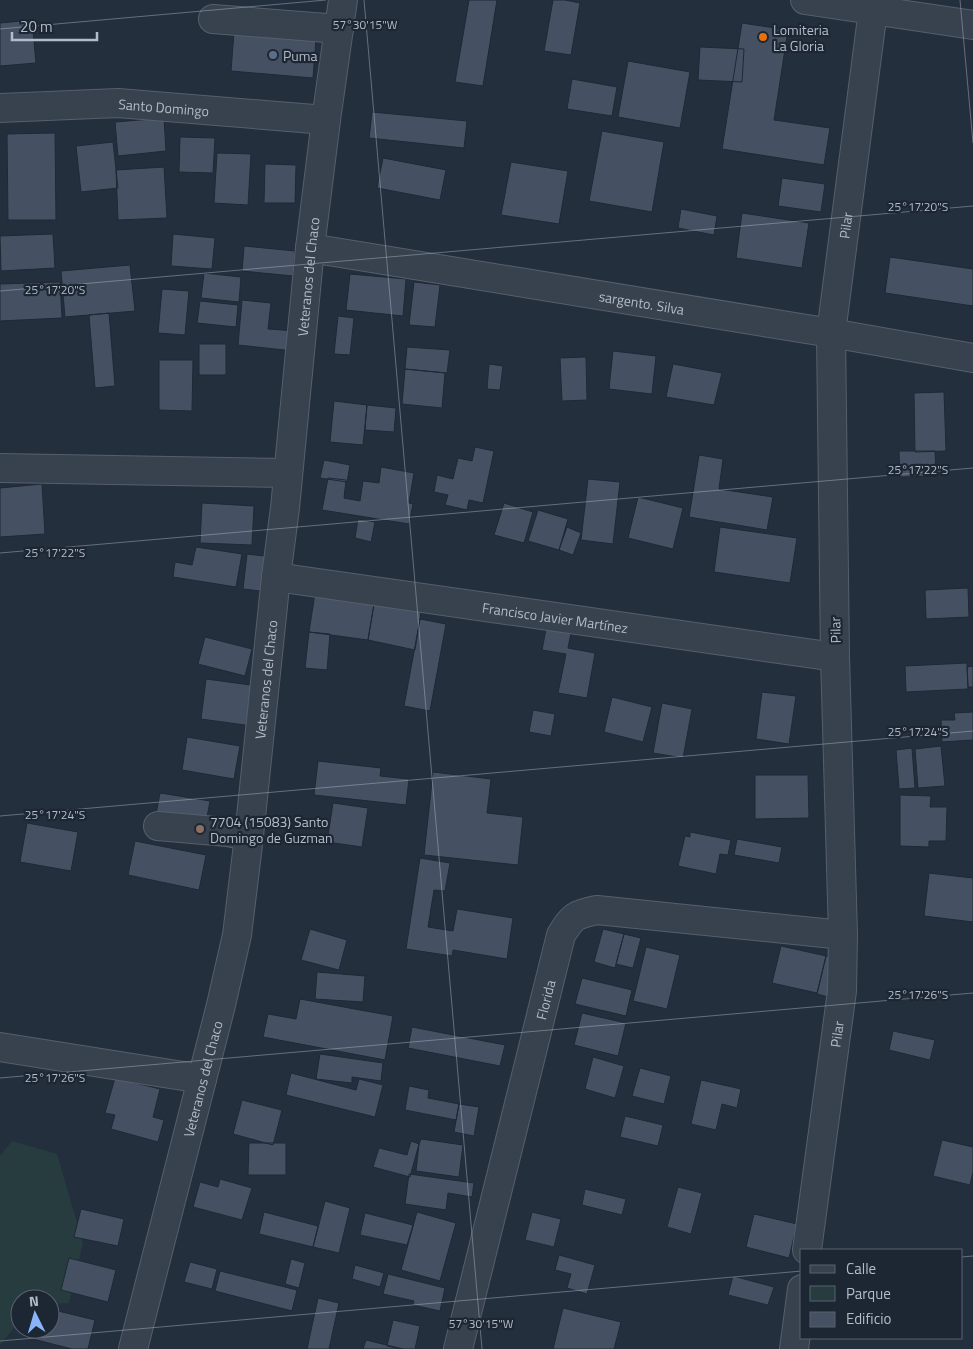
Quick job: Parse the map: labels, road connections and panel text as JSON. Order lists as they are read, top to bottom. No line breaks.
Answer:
{"streets":{"street":["Santo Domingo","Pilar","Veteranos del Chaco","sargento. Silva","Francisco Javier Martínez","Florida"]},"crossings":[["Santo Domingo","Veteranos del Chaco"],["Pilar","sargento. Silva"],["Pilar","Francisco Javier Martínez"],["Pilar","Florida"],["Veteranos del Chaco","sargento. Silva"],["Veteranos del Chaco","Francisco Javier Martínez"]],"places":["Lomiteria La Gloria","Puma","7704 (15083) Santo Domingo de Guzman"],"legend":["Calle","Parque","Edificio"],"scale_bar":"20 m","north":"top","coordinates":["57°30'15\"W","25°17'20\"S","25°17'22\"S","25°17'24\"S","25°17'26\"S"]}
